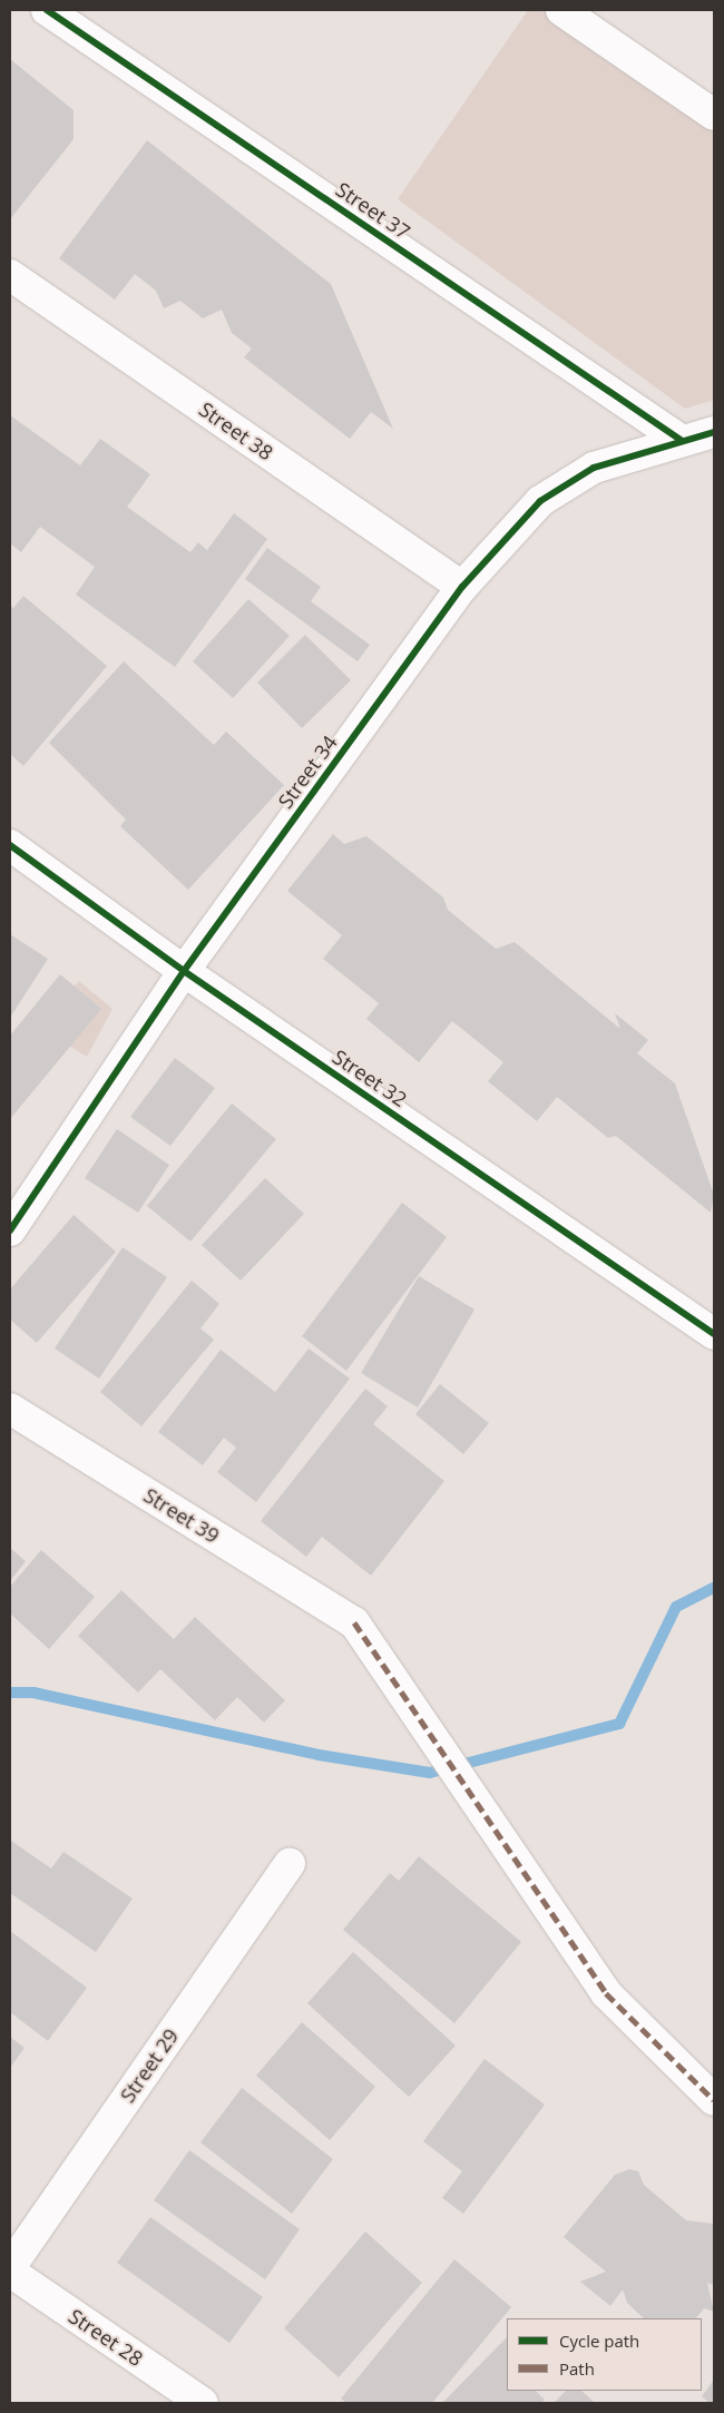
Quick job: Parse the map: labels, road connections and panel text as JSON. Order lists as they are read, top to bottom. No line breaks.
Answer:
{"streets":{"street":["Street 37","Street 38","Street 34","Street 32","Street 39","Street 29","Street 28"]},"crossings":[["Street 37","Street 34"],["Street 38","Street 34"],["Street 34","Street 32"],["Street 29","Street 28"]],"legend":["Cycle path","Path"]}
